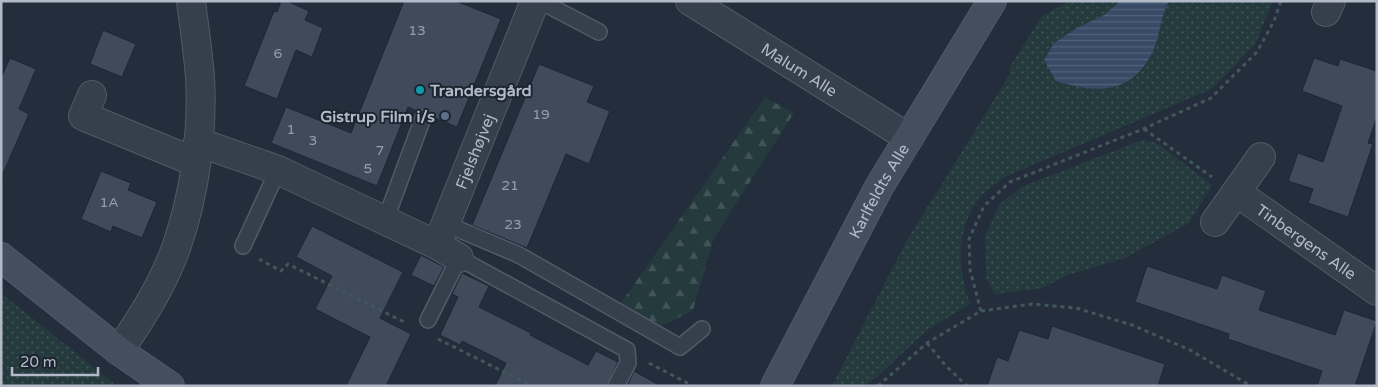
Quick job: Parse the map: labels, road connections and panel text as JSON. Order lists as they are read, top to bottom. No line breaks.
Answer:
{"streets":{"street":["Malum Alle","Fjelshøjvej","Karlfeldts Alle","Tinbergens Alle"]},"crossings":[["Malum Alle","Karlfeldts Alle"]],"places":["Trandersgård","Gistrup Film i/s"],"house_numbers":["13","6","19","1","3","7","5","21","1A","23"],"scale_bar":"20 m"}
